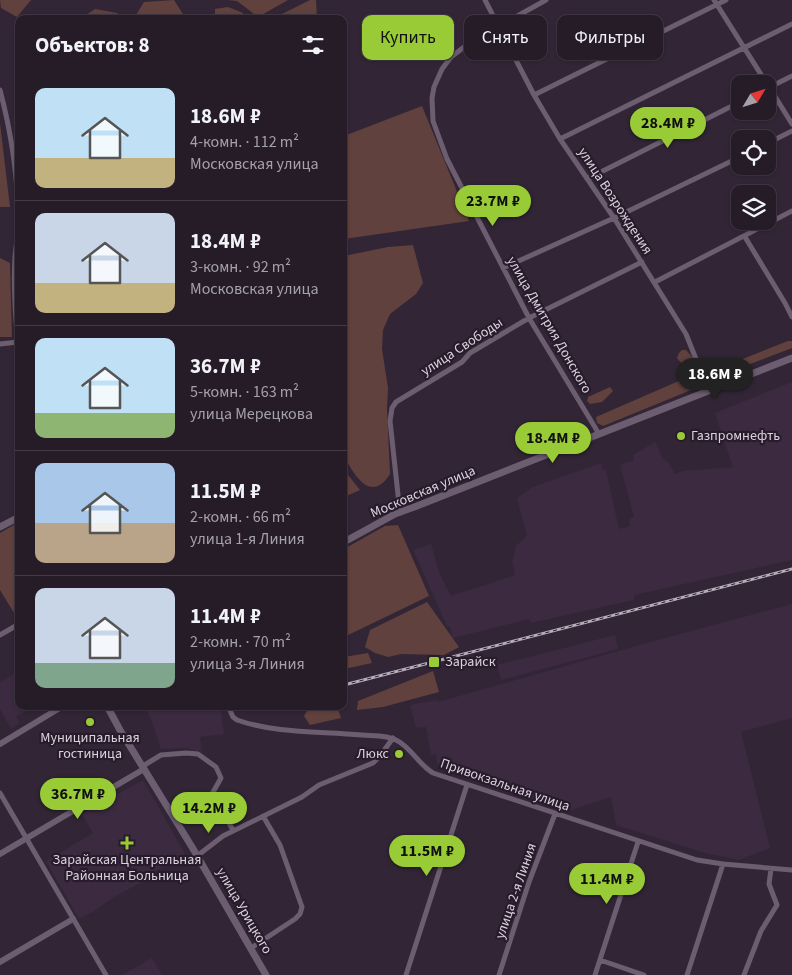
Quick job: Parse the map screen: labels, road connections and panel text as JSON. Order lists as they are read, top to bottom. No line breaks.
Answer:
{"streets":{"main road":["Московская улица","улица Урицкого"],"street":["улица Возрождения","улица Дмитрия Донского","улица Свободы","Привокзальная улица","улица 2-я Линия"]},"crossings":[["улица Возрождения","улица Свободы"],["улица Возрождения","Московская улица"],["улица Дмитрия Донского","улица Свободы"],["улица Дмитрия Донского","Московская улица"],["улица Свободы","Московская улица"],["Привокзальная улица","улица 2-я Линия"]],"places":{"other":["Газпромнефть","Муниципальная гостиница","Люкс"],"transit":["Зарайск"],"health":["Зарайская Центральная Районная Больница"]},"north":"top right","page":{"chip":["Купить","Снять","Фильтры"],"heading":"Объектов: 8","list":[{"name":"18.6M ₽","note":"4-комн. · 112 m² · Московская улица"},{"name":"18.4M ₽","note":"3-комн. · 92 m² · Московская улица"},{"name":"36.7M ₽","note":"5-комн. · 163 m² · улица Мерецкова"},{"name":"11.5M ₽","note":"2-комн. · 66 m² · улица 1-я Линия"},{"name":"11.4M ₽","note":"2-комн. · 70 m² · улица 3-я Линия"}],"price":["28.4M ₽","23.7M ₽","18.6M ₽","18.4M ₽","36.7M ₽","14.2M ₽","11.5M ₽","11.4M ₽"]}}
